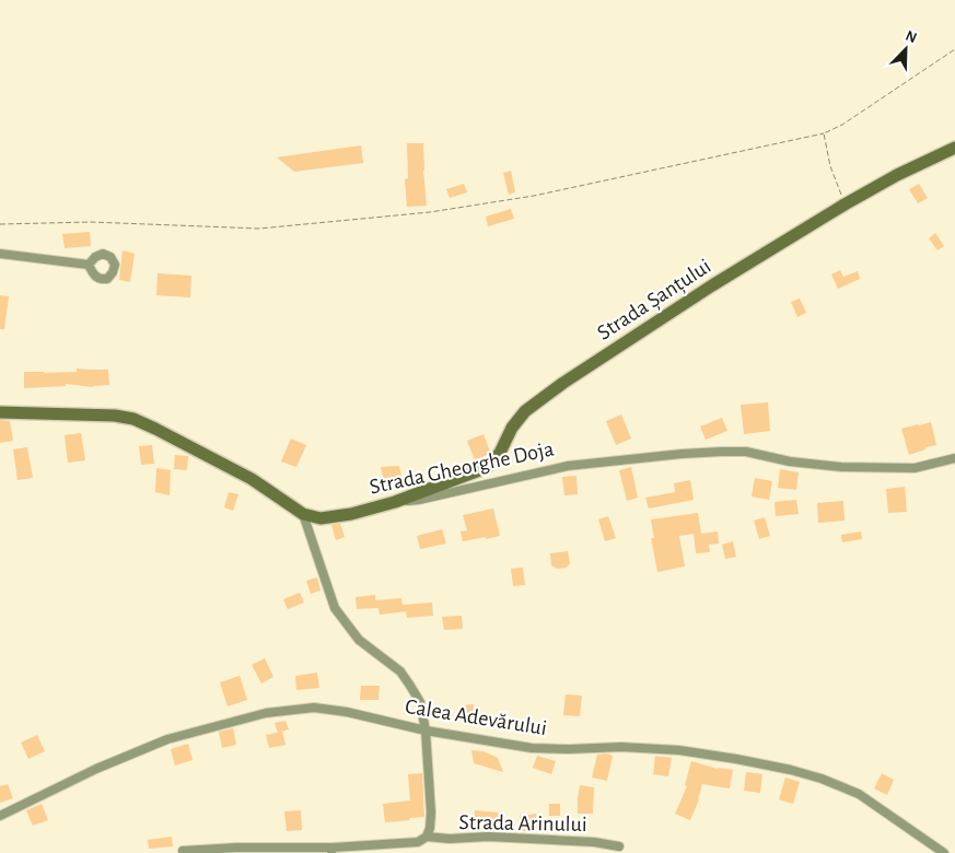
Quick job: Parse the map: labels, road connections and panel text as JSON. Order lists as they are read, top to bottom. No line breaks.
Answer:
{"streets":{"main road":["Strada Șanțului","Strada Gheorghe Doja"],"street":["Calea Adevărului","Strada Arinului"]},"crossings":[["Strada Șanțului","Strada Gheorghe Doja"],["Strada Gheorghe Doja","Strada Arinului"],["Calea Adevărului","Strada Arinului"]],"north":"top right"}
